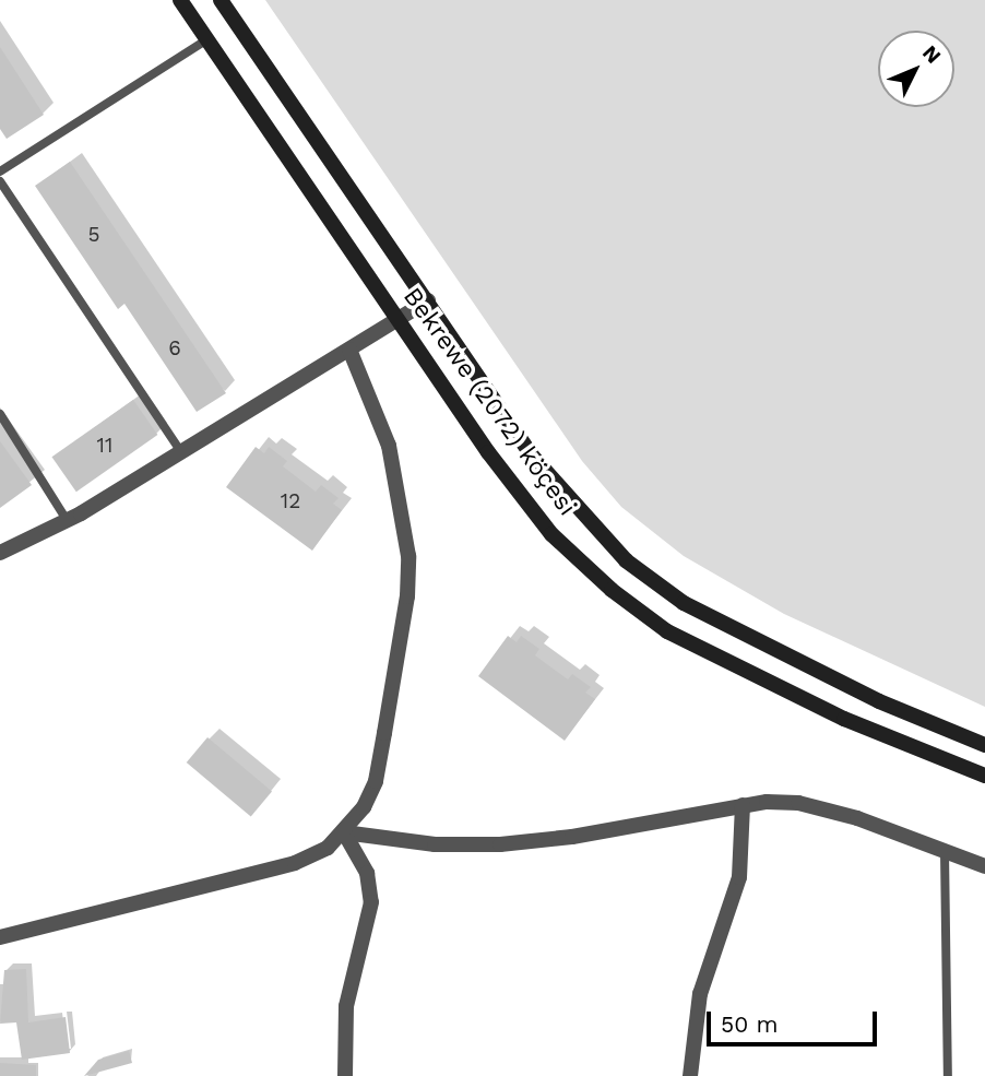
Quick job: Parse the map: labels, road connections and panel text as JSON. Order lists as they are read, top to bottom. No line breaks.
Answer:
{"streets":{"main road":["Bekrewe (2072) köçesi"]},"house_numbers":["5","6","11","12"],"scale_bar":"50 m","north":"top right"}
